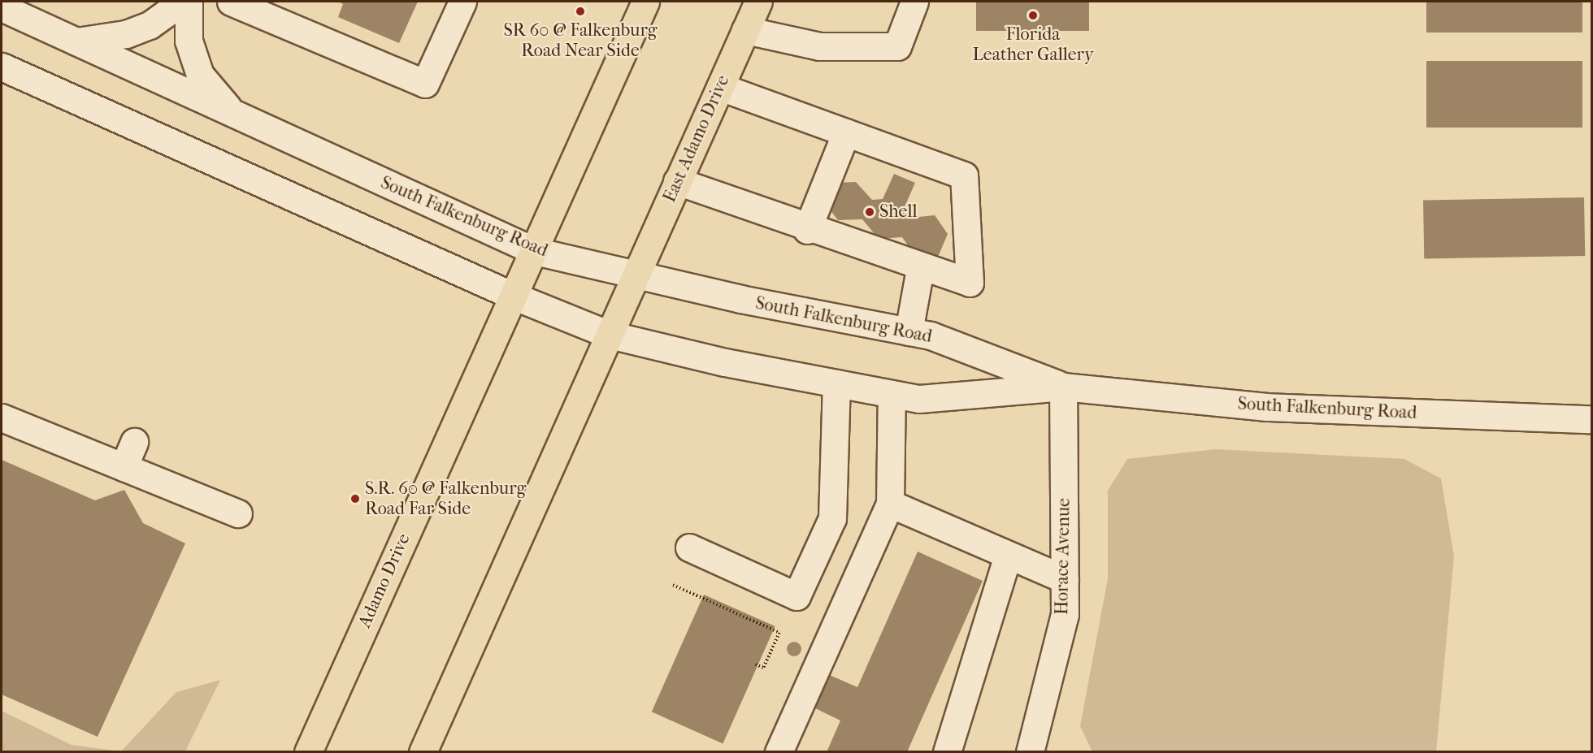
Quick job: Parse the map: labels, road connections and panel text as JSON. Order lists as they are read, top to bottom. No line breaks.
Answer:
{"streets":{"main road":["East Adamo Drive","Adamo Drive"],"street":["South Falkenburg Road","Horace Avenue"]},"crossings":[["East Adamo Drive","South Falkenburg Road"],["South Falkenburg Road","Horace Avenue"],["South Falkenburg Road","Adamo Drive"]],"places":["SR 60 @ Falkenburg Road Near Side","Florida Leather Gallery","Shell","S.R. 60 @ Falkenburg Road Far Side"]}
